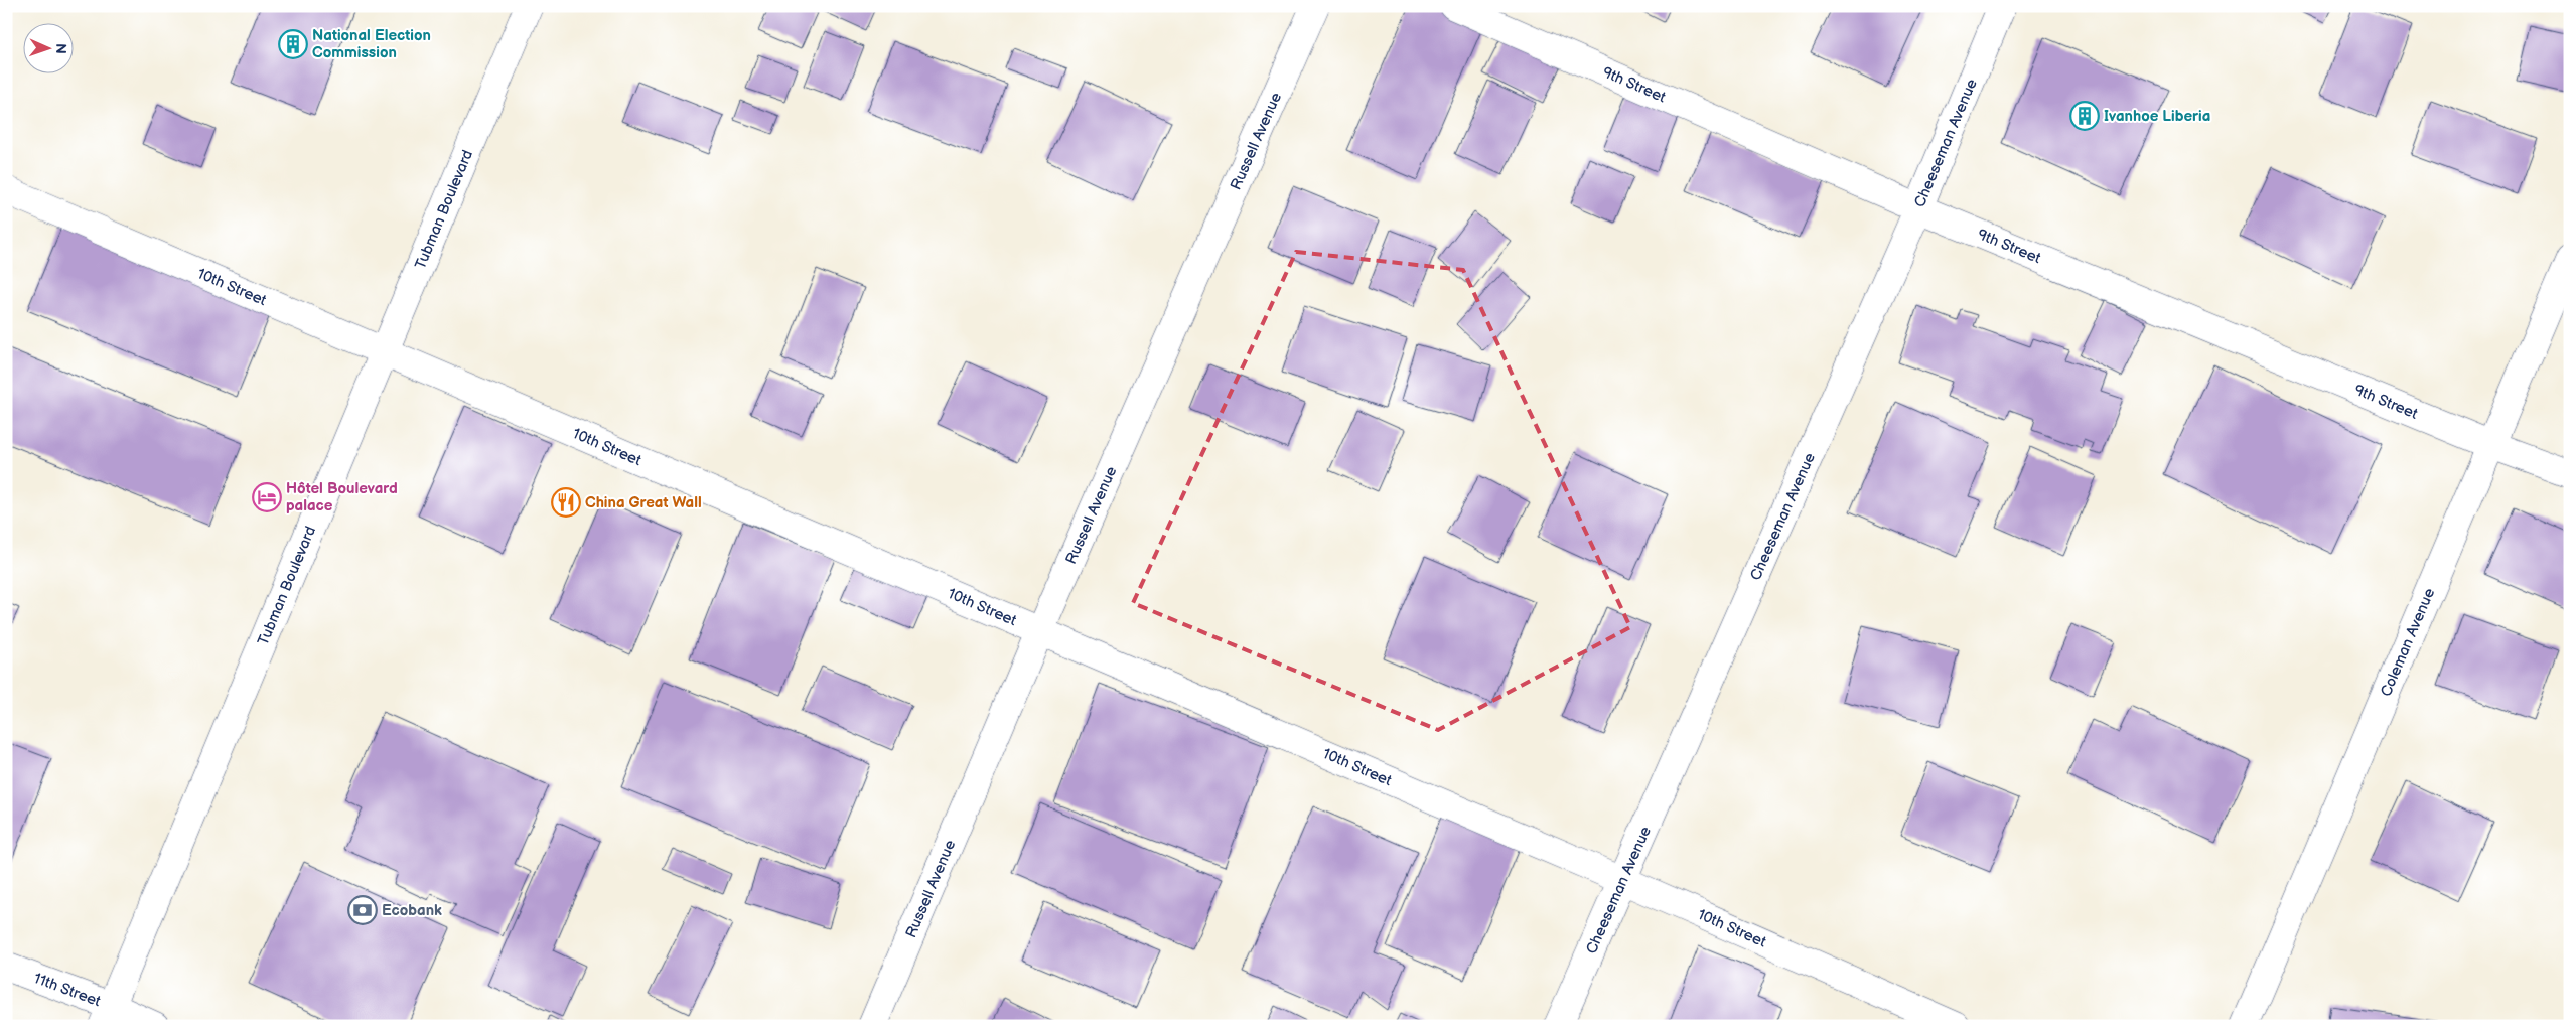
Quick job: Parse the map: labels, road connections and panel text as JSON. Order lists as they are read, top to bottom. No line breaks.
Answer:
{"streets":{"main road":["9th Street","Russell Avenue","Cheeseman Avenue","Tubman Boulevard","10th Street","Coleman Avenue","11th Street"]},"crossings":[["9th Street","Cheeseman Avenue"],["9th Street","Coleman Avenue"],["Russell Avenue","10th Street"],["Cheeseman Avenue","10th Street"],["Tubman Boulevard","10th Street"],["Tubman Boulevard","11th Street"]],"places":{"building":["National Election Commission","Ivanhoe Liberia"],"hotel":["Hôtel Boulevard palace"],"restaurant":["China Great Wall"],"bank":["Ecobank"]},"north":"right"}
